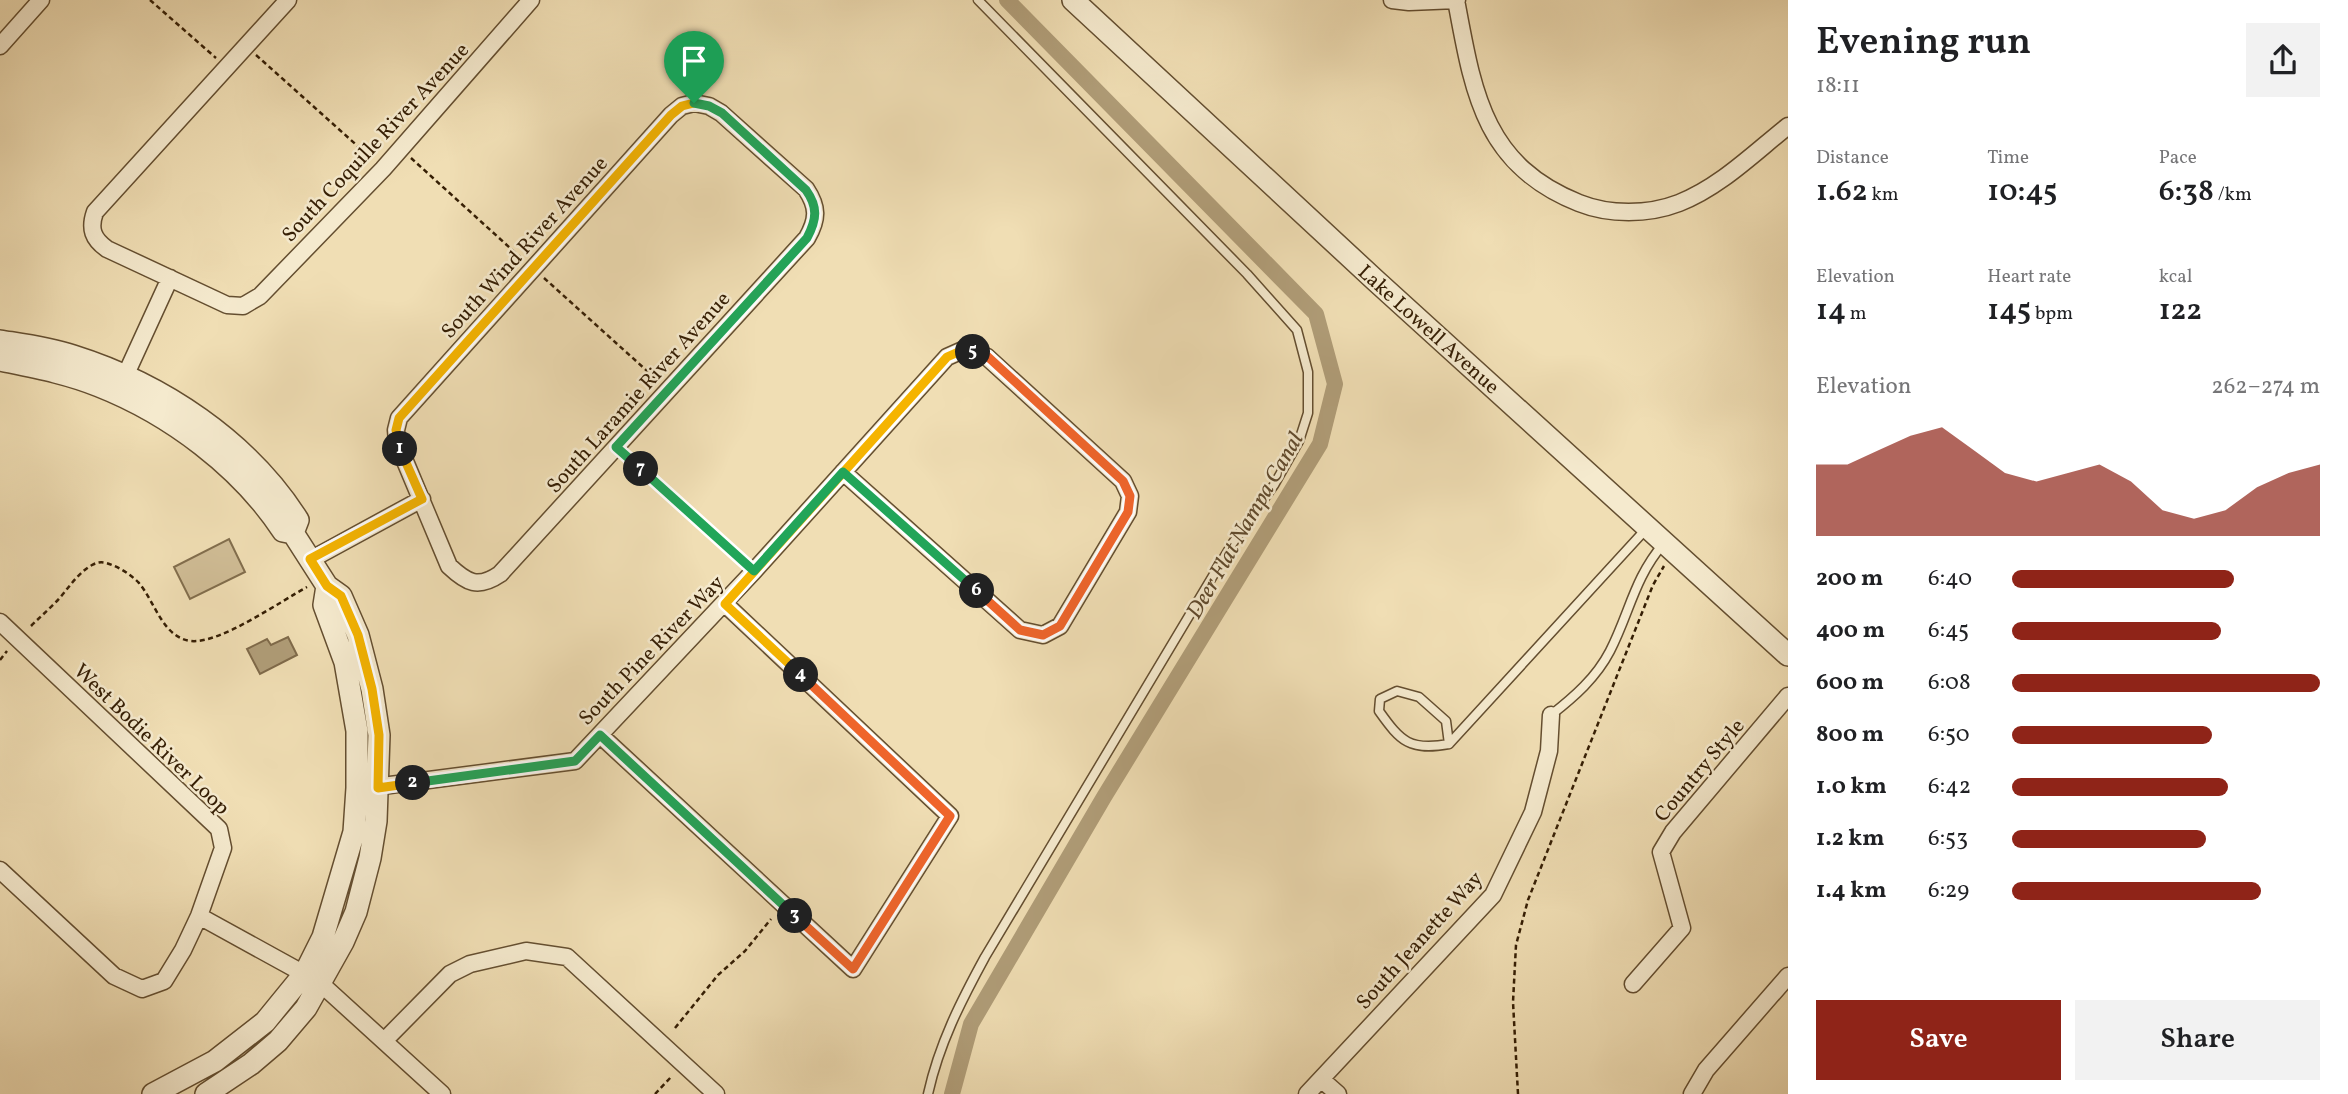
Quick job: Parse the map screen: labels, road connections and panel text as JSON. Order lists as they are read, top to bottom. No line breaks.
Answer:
{"streets":{"street":["South Coquille River Avenue","South Wind River Avenue","Lake Lowell Avenue","South Laramie River Avenue","South Pine River Way","West Bodie River Loop","Country Style","South Jeanette Way"]},"crossings":[["South Wind River Avenue","South Laramie River Avenue"]],"water":["Deer Flat Nampa Canal"],"page":{"heading":["Evening run","18:11"],"stats":[["Distance","1.62 km"],["Time","10:45"],["Pace","6:38 /km"],["Elevation","14 m"],["Heart rate","145 bpm"],["kcal","122"]],"pins":["5","1","7","6","4","2","3"],"chart":["Elevation","262–274 m"],"list":[{"name":"200 m","note":"6:40"},{"name":"400 m","note":"6:45"},{"name":"600 m","note":"6:08"},{"name":"800 m","note":"6:50"},{"name":"1.0 km","note":"6:42"},{"name":"1.2 km","note":"6:53"},{"name":"1.4 km","note":"6:29"}],"buttons":["Save","Share"]}}
